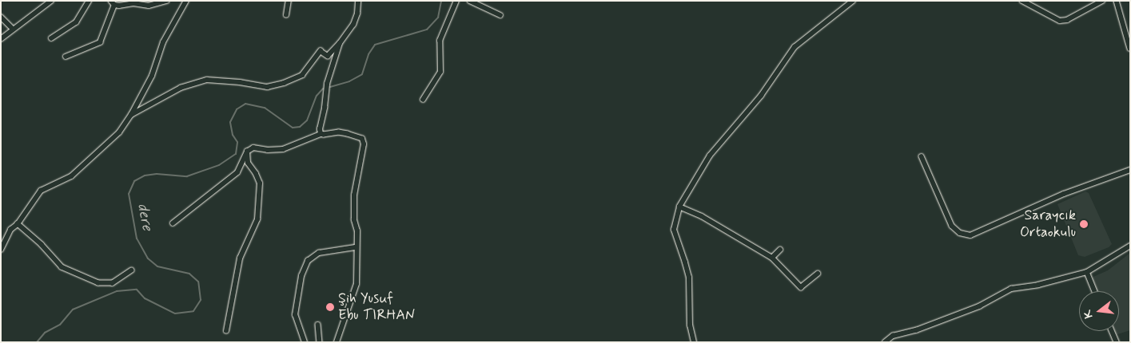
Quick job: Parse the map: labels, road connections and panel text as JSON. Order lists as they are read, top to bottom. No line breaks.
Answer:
{"water":["dere"],"places":["Saraycık Ortaokulu","Şih Yusuf Ebu TIRHAN"],"north":"left"}
